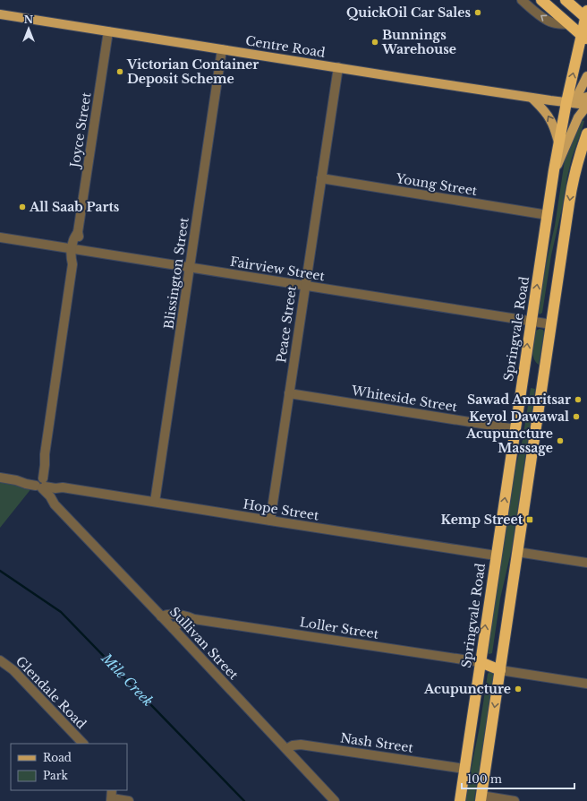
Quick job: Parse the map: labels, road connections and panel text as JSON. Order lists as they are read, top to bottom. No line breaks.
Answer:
{"streets":{"highway":["Springvale Road"],"main road":["Centre Road"],"street":["Joyce Street","Young Street","Fairview Street","Blissington Street","Peace Street","Whiteside Street","Hope Street","Loller Street","Sullivan Street","Glendale Road","Nash Street"]},"crossings":[["Centre Road","Joyce Street"],["Centre Road","Blissington Street"],["Centre Road","Peace Street"],["Centre Road","Springvale Road"],["Joyce Street","Fairview Street"],["Joyce Street","Hope Street"],["Joyce Street","Sullivan Street"],["Young Street","Peace Street"],["Young Street","Springvale Road"],["Fairview Street","Blissington Street"],["Fairview Street","Peace Street"],["Fairview Street","Springvale Road"],["Blissington Street","Hope Street"],["Peace Street","Whiteside Street"],["Peace Street","Hope Street"],["Springvale Road","Whiteside Street"],["Springvale Road","Hope Street"],["Springvale Road","Loller Street"],["Springvale Road","Nash Street"],["Hope Street","Sullivan Street"],["Loller Street","Sullivan Street"],["Sullivan Street","Nash Street"]],"water":["Mile Creek"],"places":{"other":["QuickOil Car Sales","Bunnings Warehouse","Victorian Container Deposit Scheme","All Saab Parts","Sawad Amritsar","Keyol Dawawal","Acupuncture Massage","Acupuncture"],"transit":["Kemp Street"]},"legend":["Road","Park"],"scale_bar":"100 m","north":"top"}
